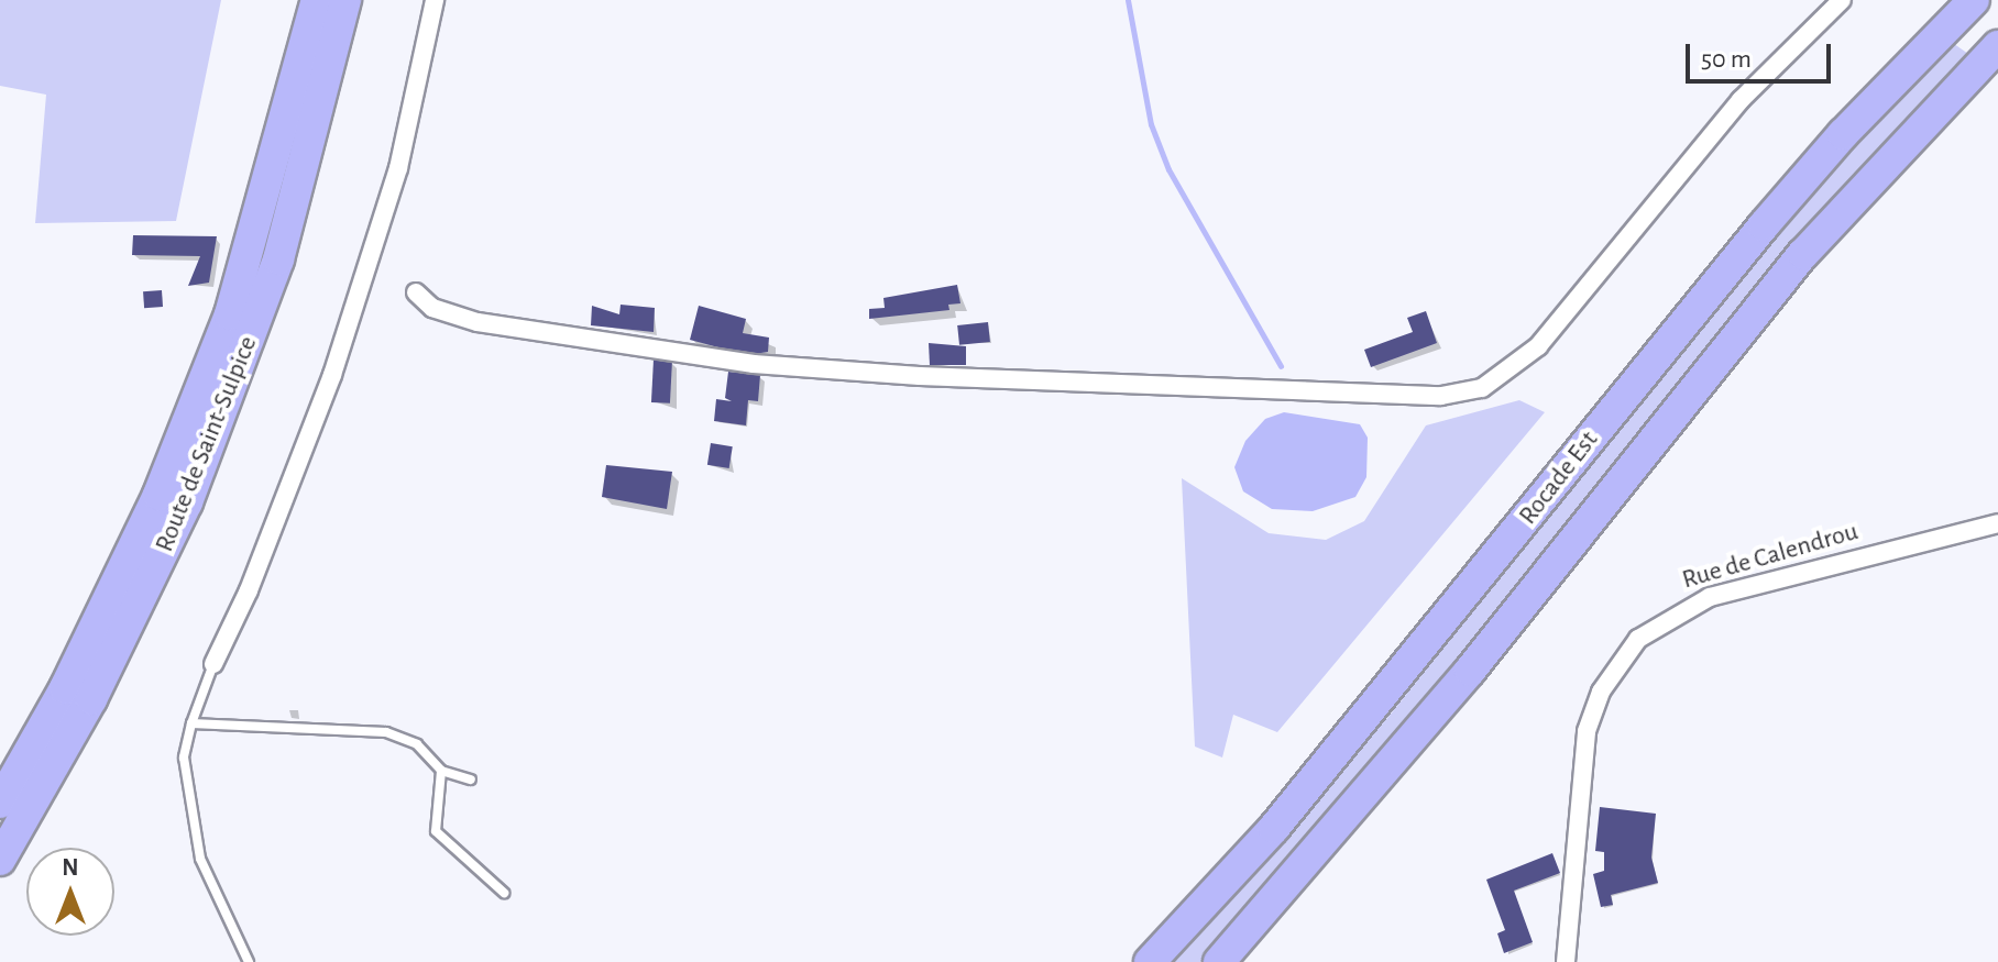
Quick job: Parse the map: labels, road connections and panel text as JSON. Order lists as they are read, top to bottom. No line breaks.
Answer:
{"streets":{"highway":["Route de Saint-Sulpice","Rocade Est"],"street":["Rue de Calendrou"]},"scale_bar":"50 m","north":"top"}
